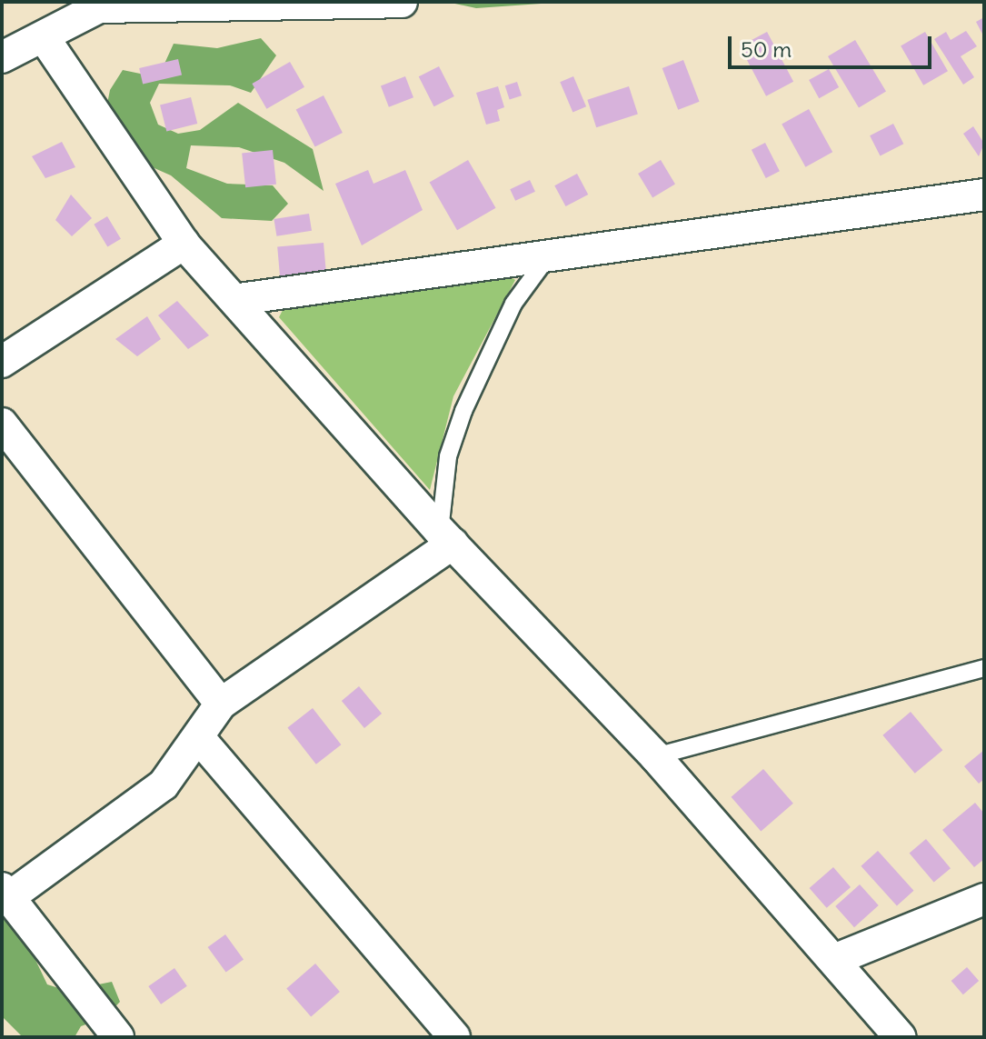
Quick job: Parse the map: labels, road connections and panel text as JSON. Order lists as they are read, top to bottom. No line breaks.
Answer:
{"scale_bar":"50 m"}
